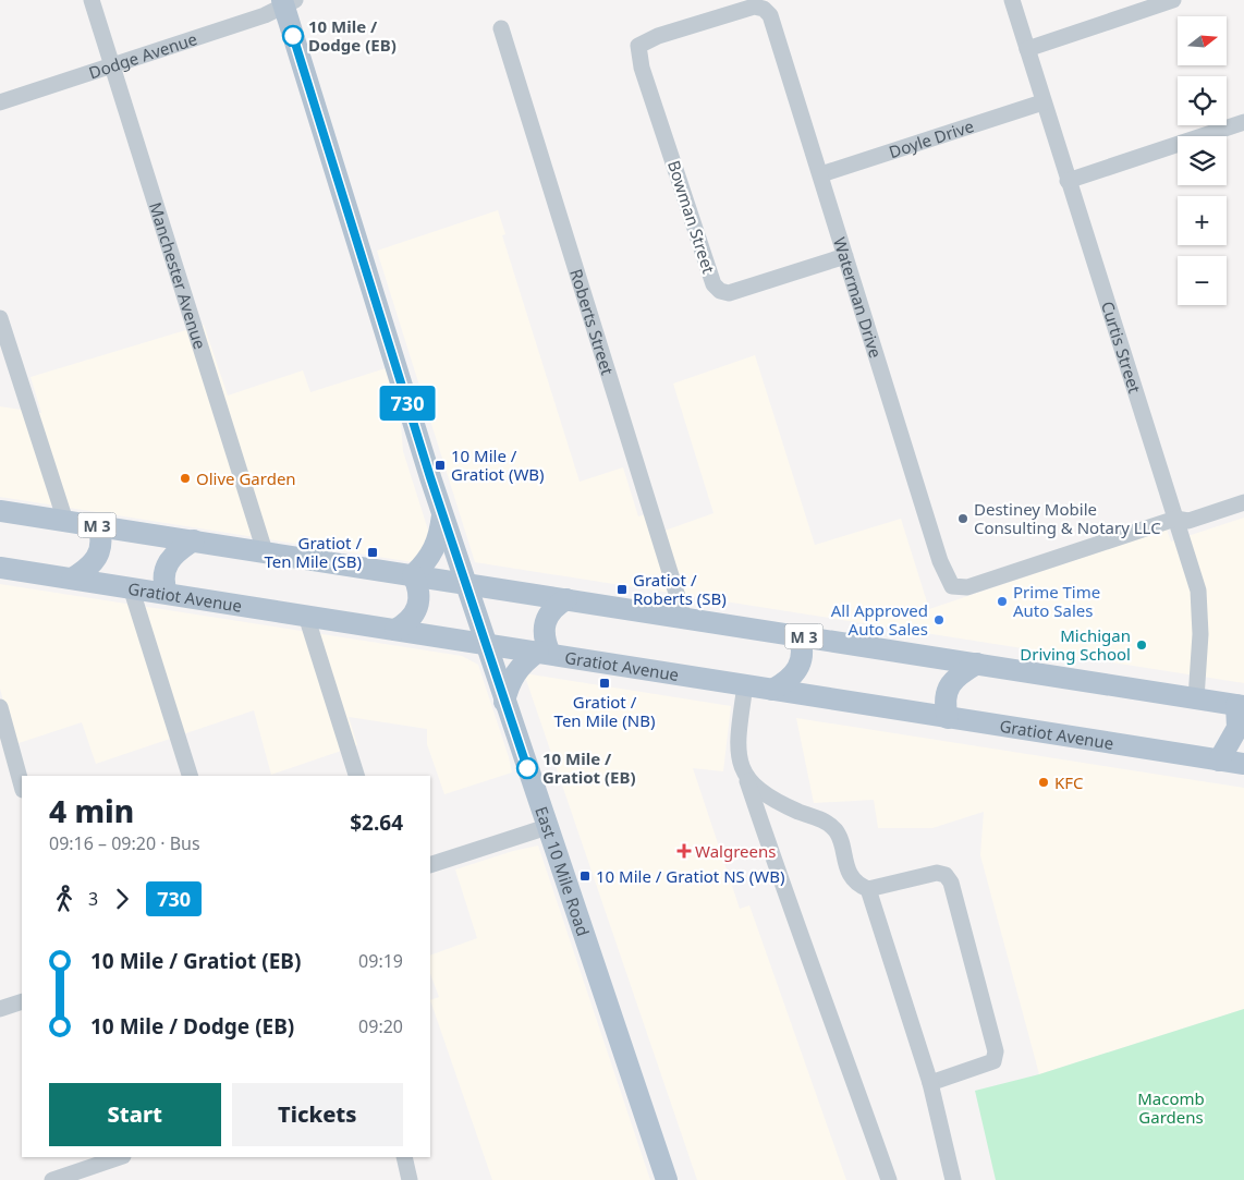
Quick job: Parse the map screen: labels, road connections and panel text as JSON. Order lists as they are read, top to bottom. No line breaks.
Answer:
{"streets":{"main road":["M 3","Gratiot Avenue","East 10 Mile Road"],"street":["Dodge Avenue","Doyle Drive","Bowman Street","Manchester Avenue","Waterman Drive","Roberts Street","Curtis Street"]},"crossings":[["Dodge Avenue","Manchester Avenue"],["Dodge Avenue","East 10 Mile Road"],["Doyle Drive","Waterman Drive"],["Doyle Drive","Curtis Street"],["Bowman Street","Waterman Drive"],["Manchester Avenue","M 3"],["Waterman Drive","Curtis Street"],["Roberts Street","M 3"],["Curtis Street","M 3"],["M 3","East 10 Mile Road"],["Gratiot Avenue","East 10 Mile Road"]],"parks":["Macomb Gardens"],"places":{"other":["10 Mile / Dodge (EB)","Olive Garden","Destiney Mobile Consulting & Notary LLC","Prime Time Auto Sales","All Approved Auto Sales","Michigan Driving School","10 Mile / Gratiot (EB)","KFC"],"transit":["10 Mile / Gratiot (WB)","Gratiot / Ten Mile (SB)","Gratiot / Roberts (SB)","Gratiot / Ten Mile (NB)","10 Mile / Gratiot NS (WB)"],"health":["Walgreens"]},"lines":["bus line 730"],"north":"right","page":{"on_map":"730","map_buttons":["+","−"],"heading":["4 min","09:16 – 09:20 · Bus","$2.64"],"legs":["3","730"],"list":[{"name":"10 Mile / Gratiot (EB)","value":"09:19"},{"name":"10 Mile / Dodge (EB)","value":"09:20"}],"buttons":["Start","Tickets"]}}
